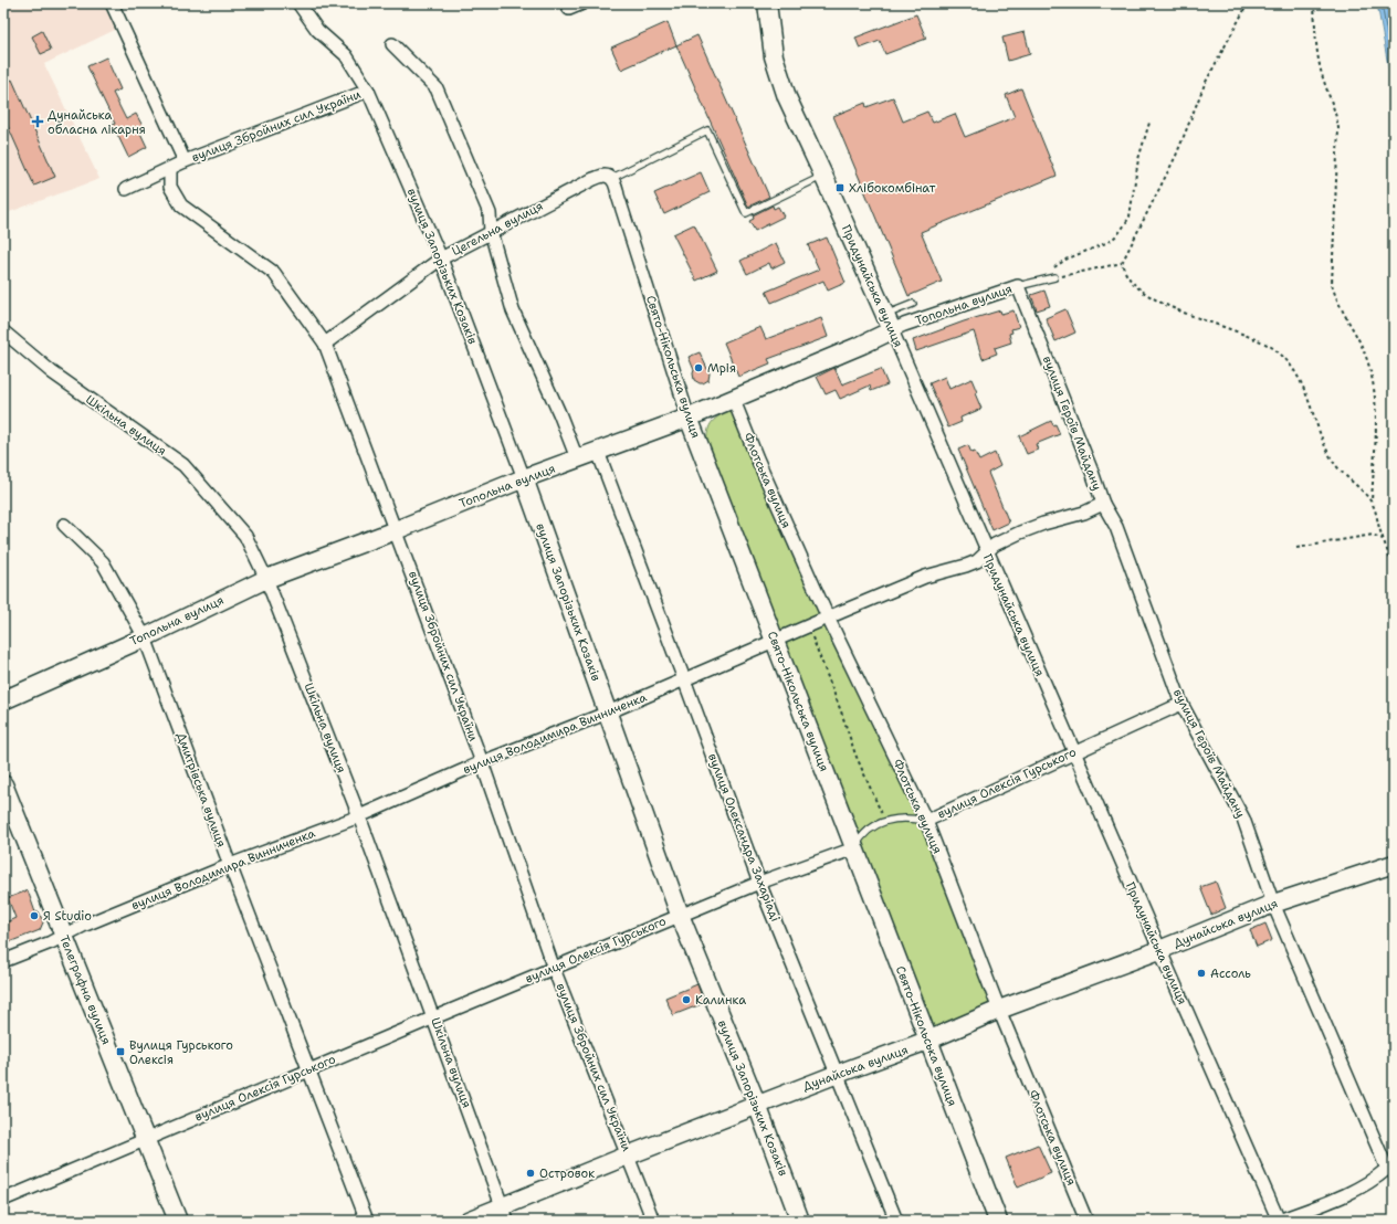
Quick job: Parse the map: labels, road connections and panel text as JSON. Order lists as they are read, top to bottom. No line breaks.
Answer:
{"streets":{"main road":["вулиця Запорізьких Козаків","Придунайська вулиця","Топольна вулиця","Свято-Нікольська вулиця","Дунайська вулиця","Телеграфна вулиця"],"street":["вулиця Збройних сил України","Цегельна вулиця","вулиця Героїв Майдану","Шкільна вулиця","Флотська вулиця","вулиця Володимира Винниченка","вулиця Олексія Гурського","Дмитрівська вулиця","вулиця Олександра Захаріаді"]},"crossings":[["вулиця Збройних сил України","Цегельна вулиця"],["вулиця Збройних сил України","вулиця Запорізьких Козаків"],["вулиця Збройних сил України","Топольна вулиця"],["вулиця Збройних сил України","вулиця Володимира Винниченка"],["вулиця Збройних сил України","вулиця Олексія Гурського"],["вулиця Збройних сил України","Дунайська вулиця"],["Цегельна вулиця","вулиця Запорізьких Козаків"],["Цегельна вулиця","Свято-Нікольська вулиця"],["вулиця Запорізьких Козаків","Топольна вулиця"],["вулиця Запорізьких Козаків","вулиця Володимира Винниченка"],["вулиця Запорізьких Козаків","вулиця Олексія Гурського"],["вулиця Запорізьких Козаків","Дунайська вулиця"],["Придунайська вулиця","Топольна вулиця"],["Придунайська вулиця","вулиця Героїв Майдану"],["Придунайська вулиця","вулиця Володимира Винниченка"],["Придунайська вулиця","вулиця Олексія Гурського"],["Придунайська вулиця","Дунайська вулиця"],["Топольна вулиця","Свято-Нікольська вулиця"],["Топольна вулиця","вулиця Героїв Майдану"],["Топольна вулиця","Шкільна вулиця"],["Топольна вулиця","Флотська вулиця"],["Топольна вулиця","Дмитрівська вулиця"],["Топольна вулиця","вулиця Олександра Захаріаді"],["Свято-Нікольська вулиця","вулиця Володимира Винниченка"],["Свято-Нікольська вулиця","вулиця Олексія Гурського"],["Свято-Нікольська вулиця","Дунайська вулиця"],["вулиця Героїв Майдану","вулиця Володимира Винниченка"],["вулиця Героїв Майдану","вулиця Олексія Гурського"],["вулиця Героїв Майдану","Дунайська вулиця"],["Шкільна вулиця","вулиця Володимира Винниченка"],["Шкільна вулиця","вулиця Олексія Гурського"],["Шкільна вулиця","Дунайська вулиця"],["Флотська вулиця","вулиця Володимира Винниченка"],["Флотська вулиця","вулиця Олексія Гурського"],["Флотська вулиця","Дунайська вулиця"],["вулиця Володимира Винниченка","Дмитрівська вулиця"],["вулиця Володимира Винниченка","вулиця Олександра Захаріаді"],["вулиця Володимира Винниченка","Телеграфна вулиця"],["вулиця Олексія Гурського","Дмитрівська вулиця"],["вулиця Олексія Гурського","вулиця Олександра Захаріаді"],["вулиця Олексія Гурського","Телеграфна вулиця"],["вулиця Олександра Захаріаді","Дунайська вулиця"]],"places":{"health":["Дунайська обласна лікарня"],"transit":["Хлібокомбінат","Вулиця Гурського Олексія"],"other":["Мрія","Я Studio","Ассоль","Калинка","Островок"]}}
